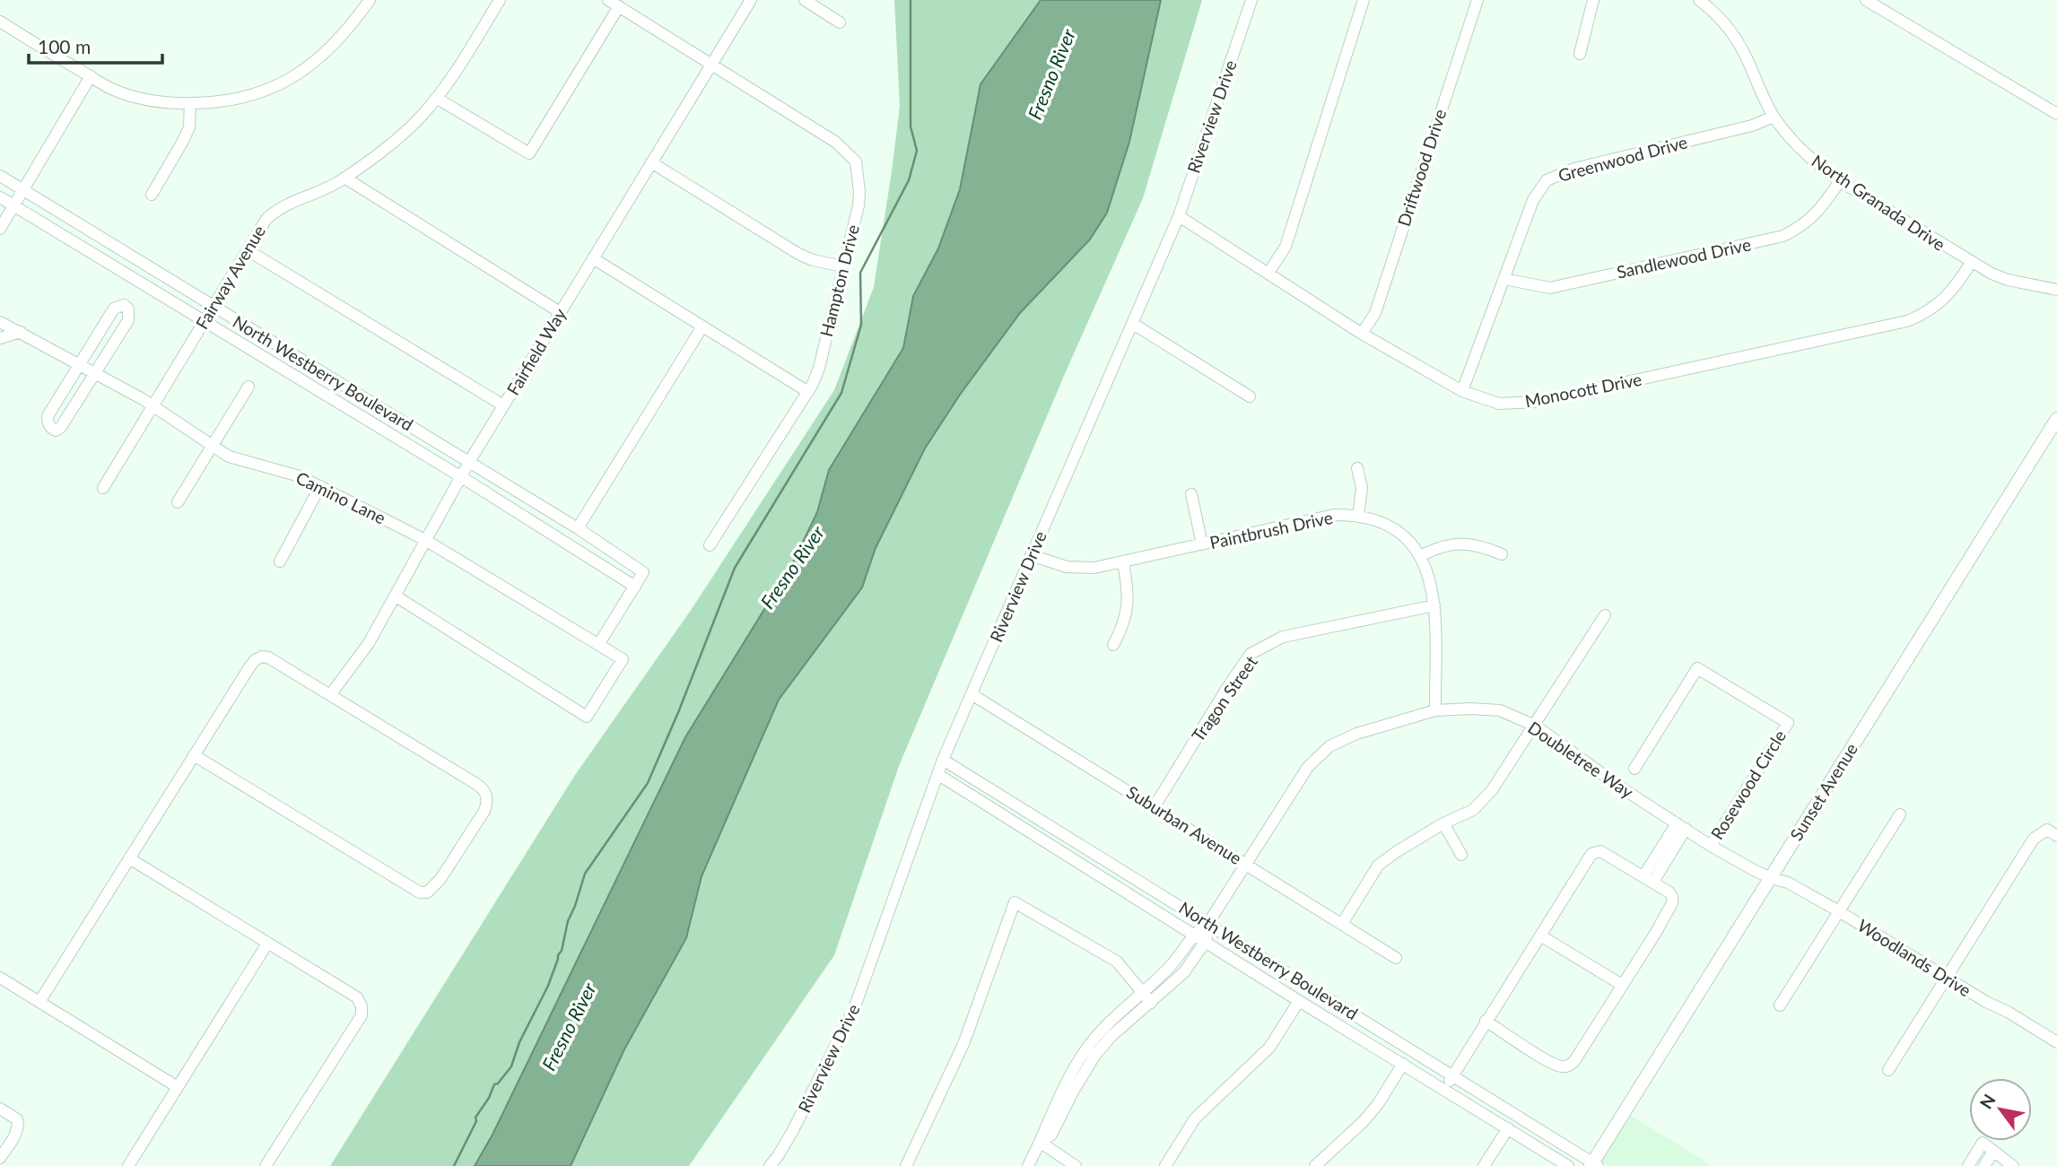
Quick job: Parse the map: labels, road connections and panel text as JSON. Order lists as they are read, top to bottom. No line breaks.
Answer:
{"streets":{"main road":["Sunset Avenue"],"street":["Riverview Drive","Greenwood Drive","Driftwood Drive","North Granada Drive","Sandlewood Drive","Fairway Avenue","Hampton Drive","Fairfield Way","North Westberry Boulevard","Monocott Drive","Camino Lane","Paintbrush Drive","Tragon Street","Doubletree Way","Rosewood Circle","Suburban Avenue","Woodlands Drive"]},"crossings":[["Riverview Drive","North Westberry Boulevard"],["Riverview Drive","Monocott Drive"],["Riverview Drive","Paintbrush Drive"],["Riverview Drive","Suburban Avenue"],["Greenwood Drive","North Granada Drive"],["Greenwood Drive","Sandlewood Drive"],["Greenwood Drive","Monocott Drive"],["Driftwood Drive","Monocott Drive"],["North Granada Drive","Sandlewood Drive"],["North Granada Drive","Monocott Drive"],["Fairway Avenue","North Westberry Boulevard"],["Fairway Avenue","Camino Lane"],["Hampton Drive","Fairfield Way"],["Fairfield Way","North Westberry Boulevard"],["Fairfield Way","Camino Lane"],["North Westberry Boulevard","Doubletree Way"],["North Westberry Boulevard","Sunset Avenue"],["Paintbrush Drive","Tragon Street"],["Paintbrush Drive","Doubletree Way"],["Tragon Street","Suburban Avenue"],["Doubletree Way","Rosewood Circle"],["Doubletree Way","Sunset Avenue"],["Doubletree Way","Suburban Avenue"],["Doubletree Way","Woodlands Drive"],["Sunset Avenue","Woodlands Drive"]],"water":["Fresno River"],"scale_bar":"100 m","north":"top left"}
